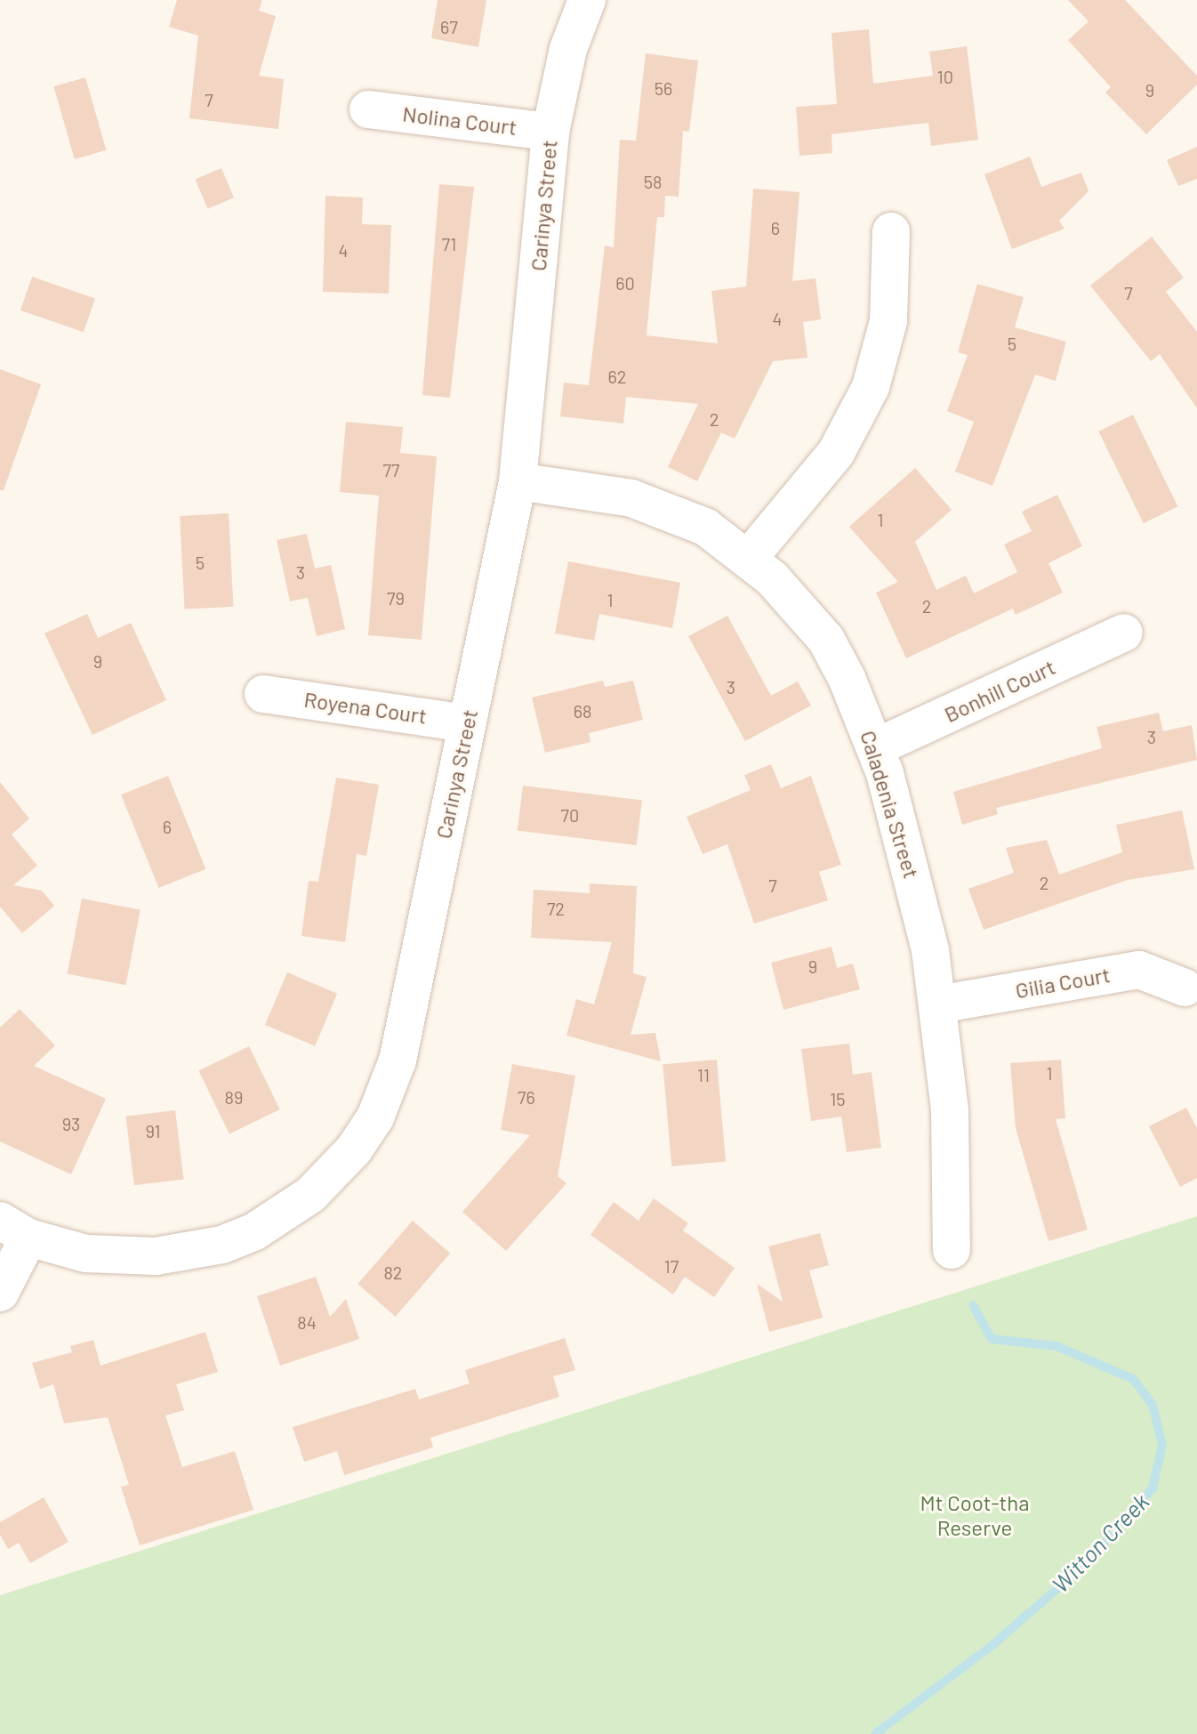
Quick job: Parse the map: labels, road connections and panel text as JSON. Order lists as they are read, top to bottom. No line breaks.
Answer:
{"streets":{"street":["Nolina Court","Carinya Street","Bonhill Court","Royena Court","Caladenia Street","Gilia Court"]},"crossings":[["Nolina Court","Carinya Street"],["Carinya Street","Royena Court"],["Carinya Street","Caladenia Street"],["Bonhill Court","Caladenia Street"],["Caladenia Street","Gilia Court"]],"water":["Witton Creek"],"parks":["Mt Coot-tha Reserve"],"house_numbers":["67","10","56","9","7","58","6","71","4","60","7","4","5","62","2","77","1","5","3","79","1","2","9","3","68","3","70","6","2","7","72","9","1","11","89","76","15","93","91","17","82","84"]}
